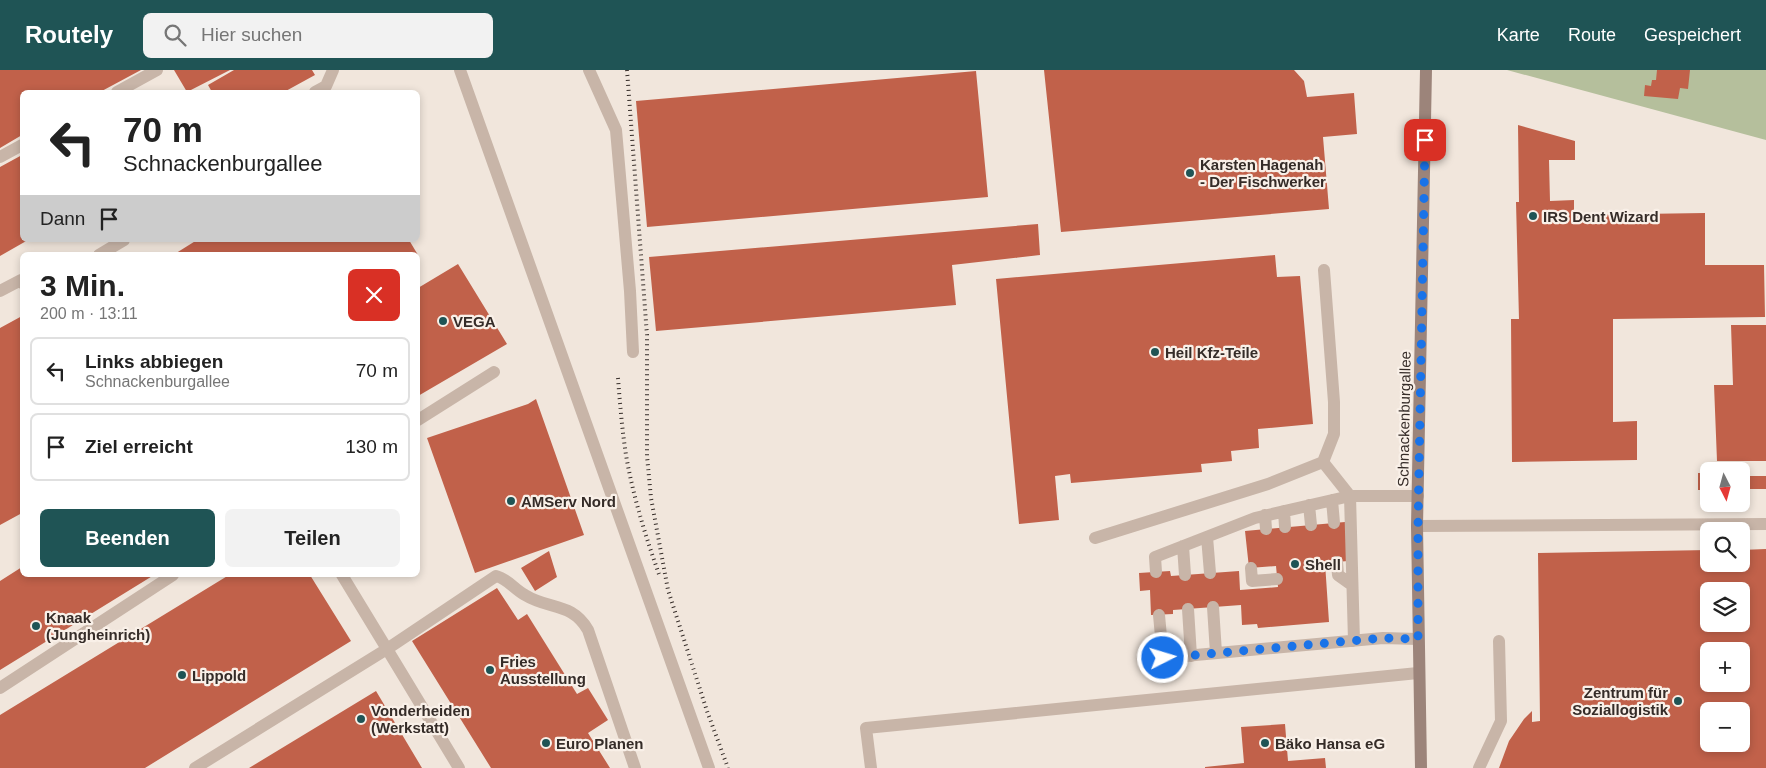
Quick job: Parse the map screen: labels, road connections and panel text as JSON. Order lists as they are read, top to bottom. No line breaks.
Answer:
{"streets":{"main road":["Schnackenburgallee"]},"places":["Karsten Hagenah - Der Fischwerker","IRS Dent Wizard","VEGA","Heil Kfz-Teile","AMServ Nord","Shell","Knaak (Jungheinrich)","Fries Ausstellung","Lippold","Zentrum für Soziallogistik","Vonderheiden (Werkstatt)","Euro Planen","Bäko Hansa eG"],"north":"bottom","page":{"header":"Routely","search":"Hier suchen","nav":["Karte","Route","Gespeichert"],"turn":["70 m","Schnackenburgallee"],"then":"Dann","heading":["3 Min.","200 m · 13:11"],"list":[{"name":"Links abbiegen","note":"Schnackenburgallee","value":"70 m"},{"name":"Ziel erreicht","value":"130 m"}],"map_buttons":["+","−"],"buttons":["Beenden","Teilen"]}}
